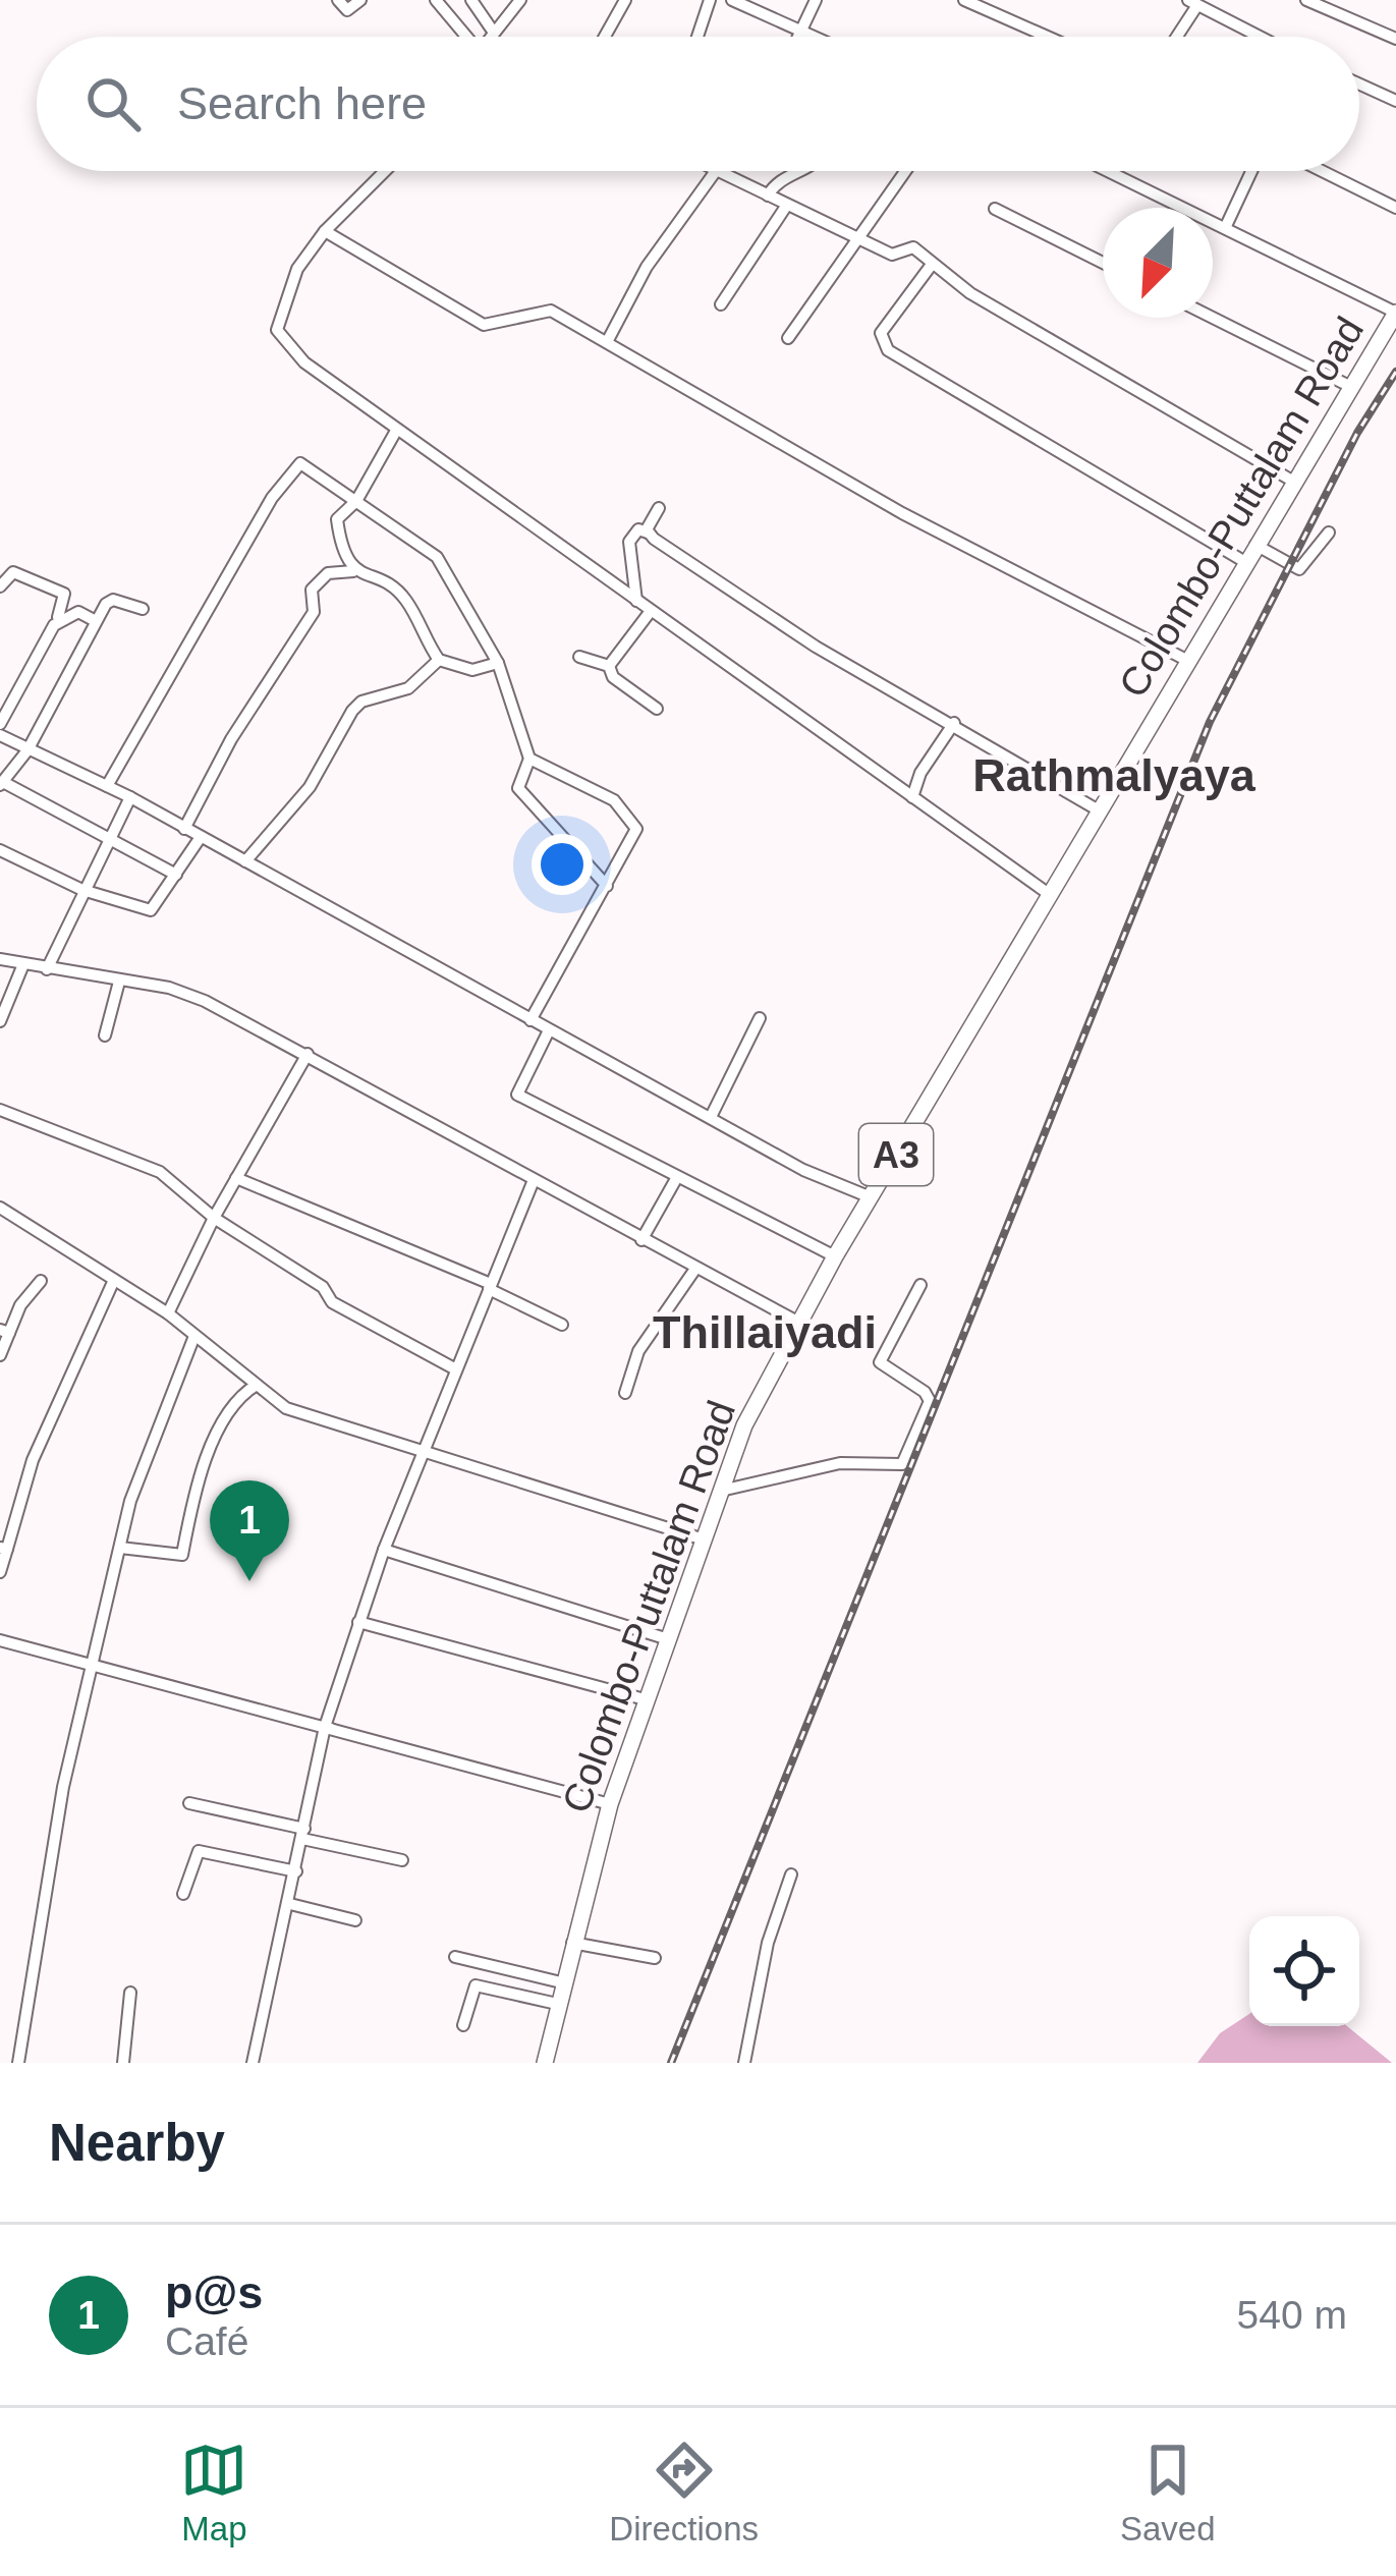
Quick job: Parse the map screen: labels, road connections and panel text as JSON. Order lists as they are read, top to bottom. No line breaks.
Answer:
{"streets":{"highway":["Colombo-Puttalam Road","A3"]},"districts":["Rathmalyaya","Thillaiyadi"],"north":"bottom left","page":{"search":"Search here","pins":"1","heading":"Nearby","list":[{"mark":"1","name":"p@s","note":"Café","value":"540 m"}],"nav":["Map","Directions","Saved"]}}
